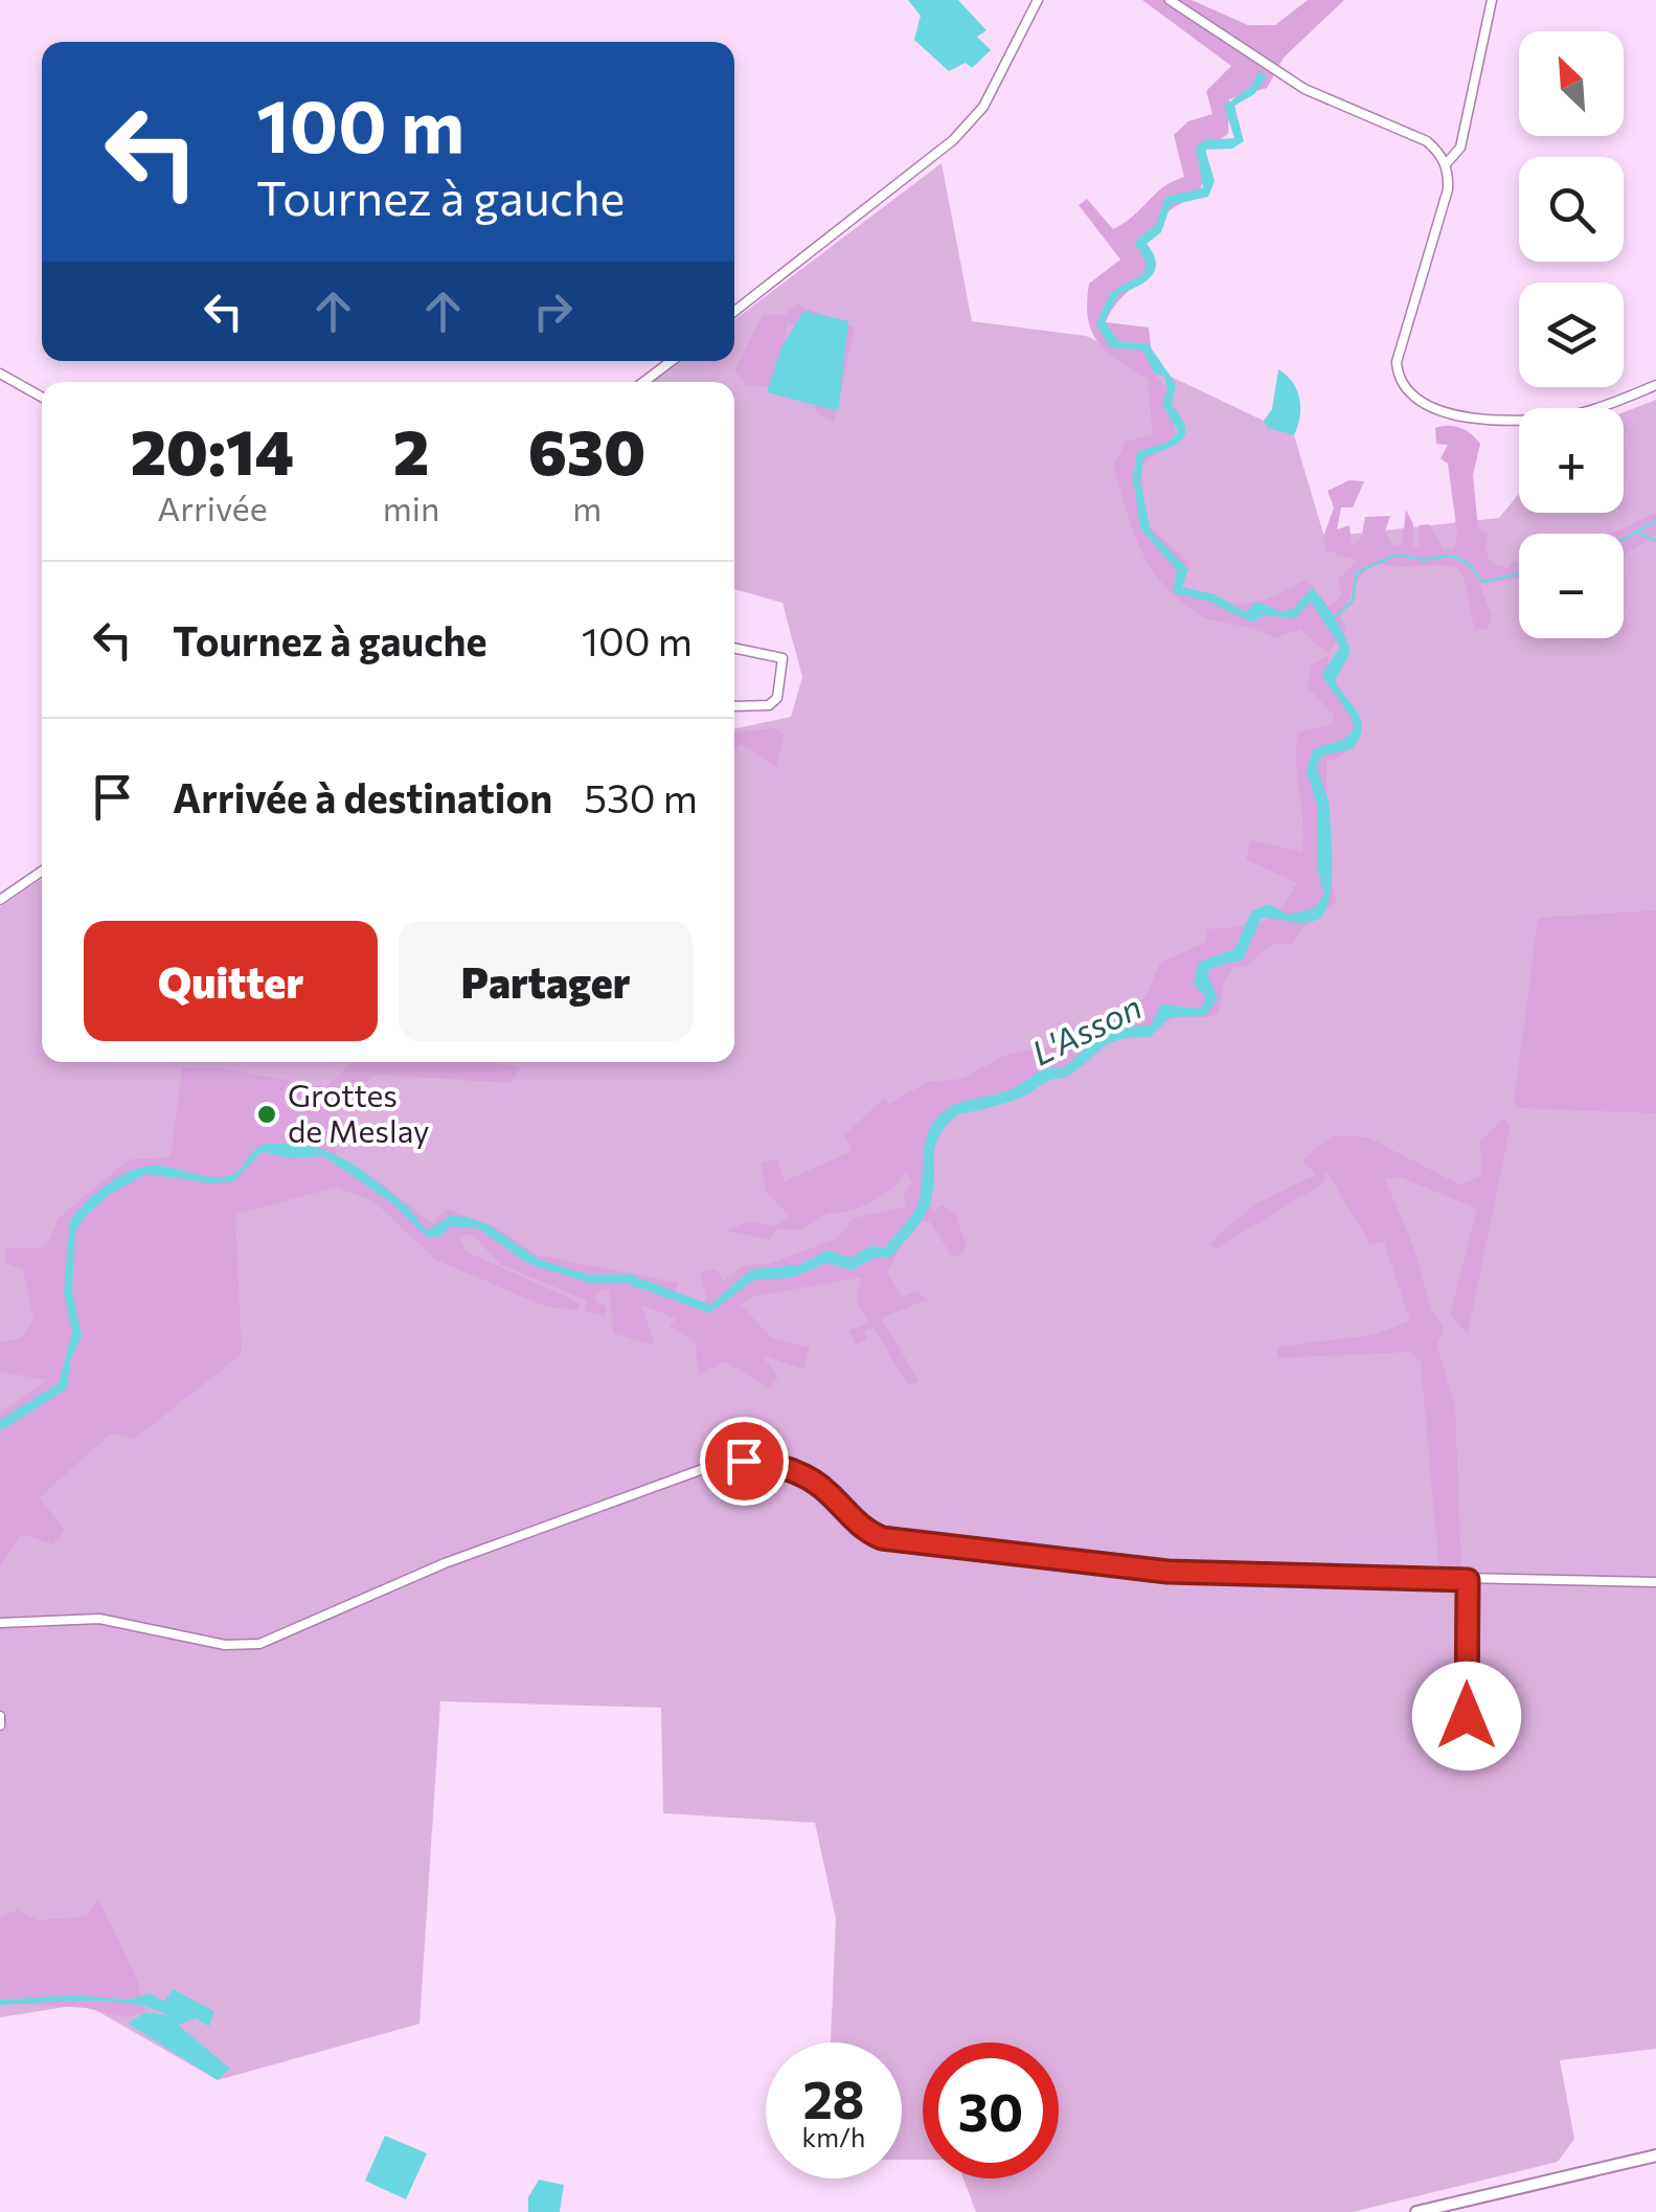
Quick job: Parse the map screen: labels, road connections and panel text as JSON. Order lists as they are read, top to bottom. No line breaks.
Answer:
{"water":["L'Asson"],"places":["Grottes de Meslay"],"north":"top left","page":{"map_buttons":["+","−"],"turn":["100 m","Tournez à gauche"],"eta":["20:14","Arrivée","2","min","630","m"],"list":[{"name":"Tournez à gauche","value":"100 m"},{"name":"Arrivée à destination","value":"530 m"}],"buttons":["Quitter","Partager"],"speed":"28 km/h","limit":"30"}}
